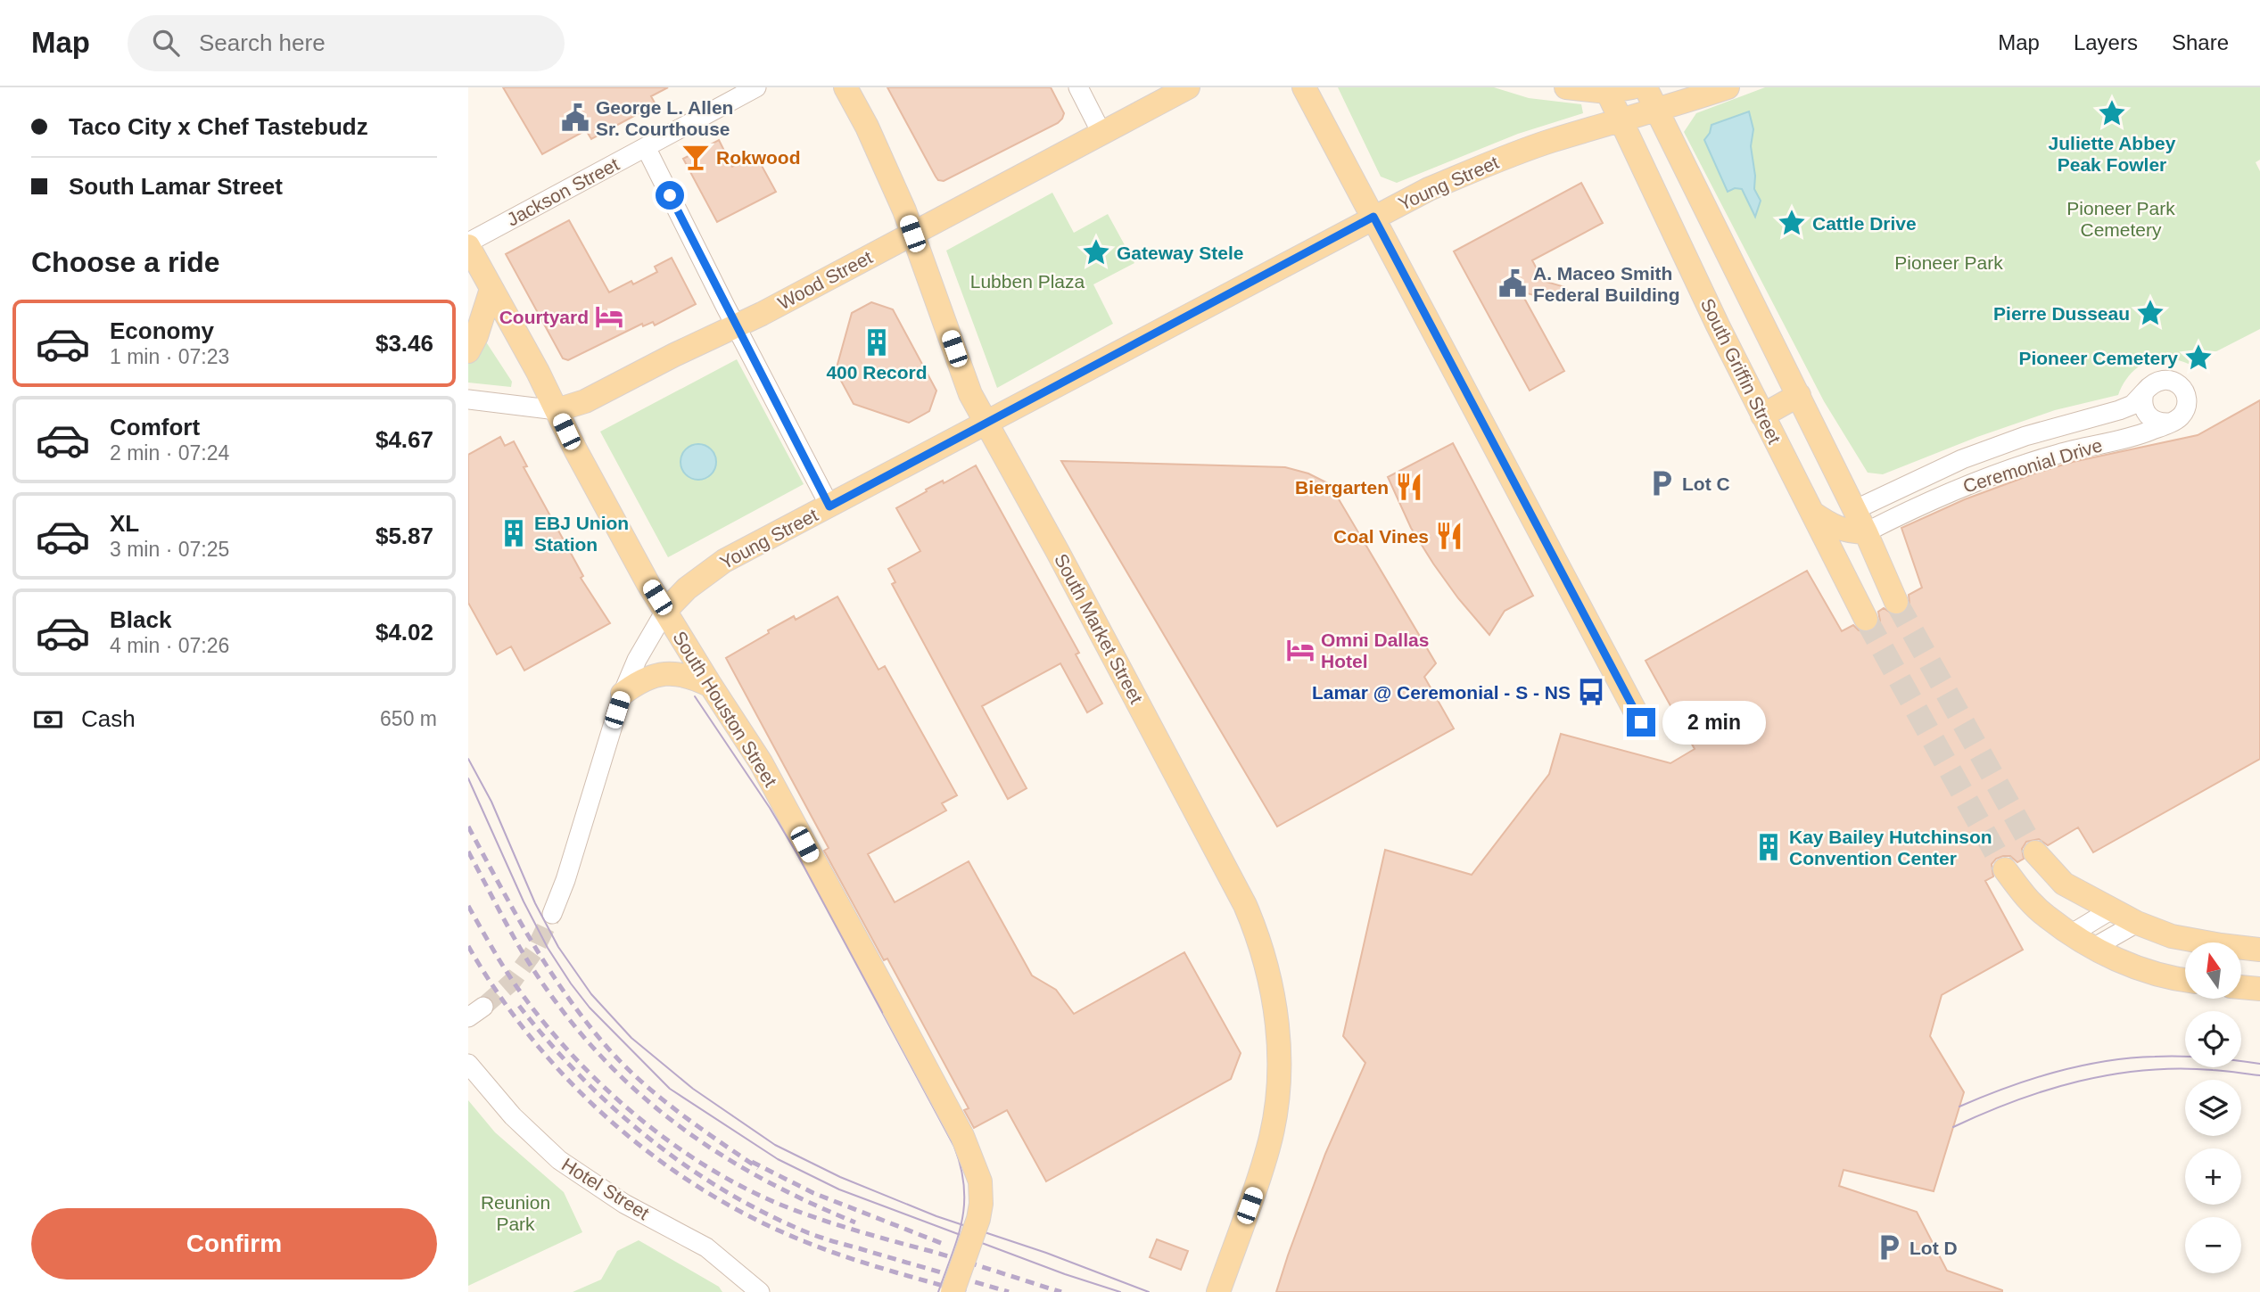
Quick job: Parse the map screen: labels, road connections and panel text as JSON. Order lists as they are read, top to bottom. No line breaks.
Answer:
{"streets":{"main road":["Young Street","Wood Street","South Griffin Street","South Market Street","South Houston Street"],"street":["Jackson Street","Ceremonial Drive","Hotel Street"]},"crossings":[["Young Street","South Griffin Street"],["Young Street","South Market Street"],["Young Street","South Houston Street"],["Jackson Street","South Houston Street"],["Wood Street","South Market Street"],["Wood Street","South Houston Street"],["South Griffin Street","Ceremonial Drive"]],"parks":["Pioneer Park Cemetery","Pioneer Park","Lubben Plaza","Reunion Park"],"places":{"place":["Juliette Abbey Peak Fowler","Cattle Drive","Gateway Stele","Pierre Dusseau","Pioneer Cemetery"],"public building":["George L. Allen Sr. Courthouse","A. Maceo Smith Federal Building"],"bar":["Rokwood"],"hotel":["Courtyard","Omni Dallas Hotel"],"building":["400 Record","EBJ Union Station","Kay Bailey Hutchinson Convention Center"],"parking":["Lot C","Lot D"],"restaurant":["Biergarten","Coal Vines"],"bus stop":["Lamar @ Ceremonial - S - NS"]},"north":"top","page":{"header":"Map","search":"Search here","nav":["Map","Layers","Share"],"banner":["Taco City x Chef Tastebudz","South Lamar Street"],"heading":"Choose a ride","list":[{"name":"Economy","note":"1 min · 07:23","value":"$3.46"},{"name":"Comfort","note":"2 min · 07:24","value":"$4.67"},{"name":"XL","note":"3 min · 07:25","value":"$5.87"},{"name":"Black","note":"4 min · 07:26","value":"$4.02"}],"pay":["Cash","650 m"],"bubble":"2 min","map_buttons":["+","−"],"buttons":"Confirm"}}
